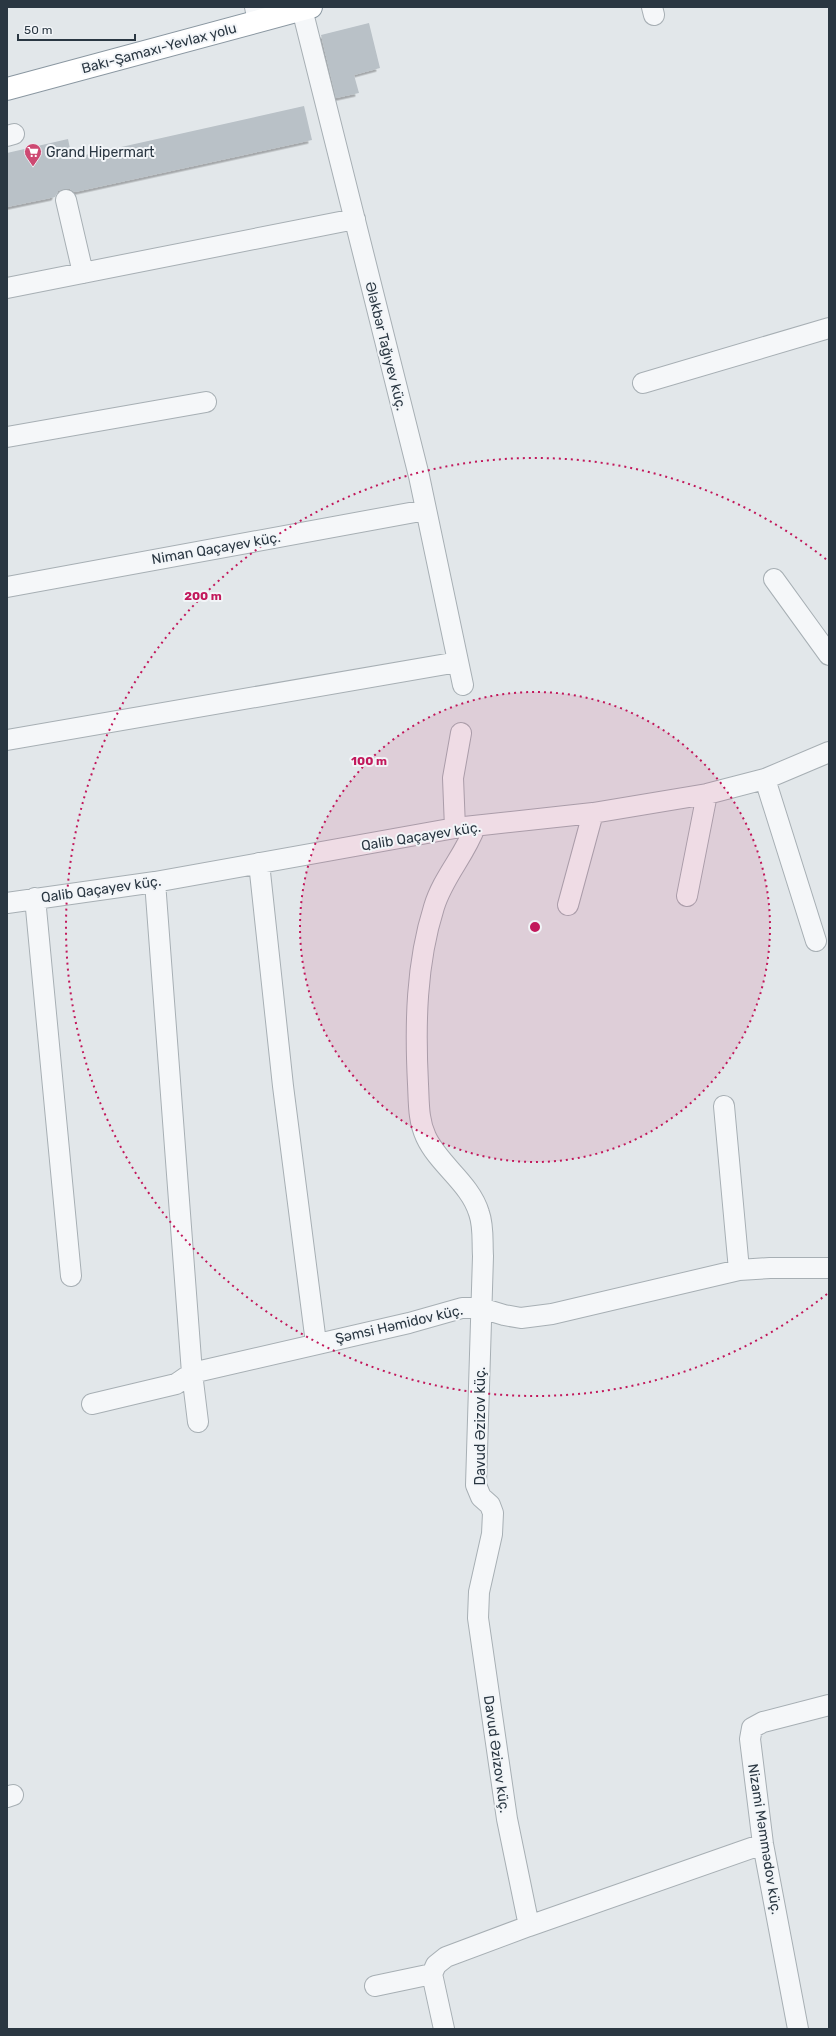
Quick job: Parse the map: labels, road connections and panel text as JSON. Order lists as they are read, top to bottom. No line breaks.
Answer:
{"streets":{"highway":["Bakı-Şamaxı-Yevlax yolu"],"street":["Ələkbər Tağıyev küç.","Niman Qaçayev küç.","Qalib Qaçayev küç.","Şəmsi Həmidov küç.","Davud Əzizov küç.","Nizami Məmmədov küç."]},"crossings":[["Bakı-Şamaxı-Yevlax yolu","Ələkbər Tağıyev küç."],["Ələkbər Tağıyev küç.","Niman Qaçayev küç."],["Qalib Qaçayev küç.","Davud Əzizov küç."],["Şəmsi Həmidov küç.","Davud Əzizov küç."]],"places":{"supermarket":["Grand Hipermart"]},"scale_bar":"50 m","rings":["200 m","100 m"]}
